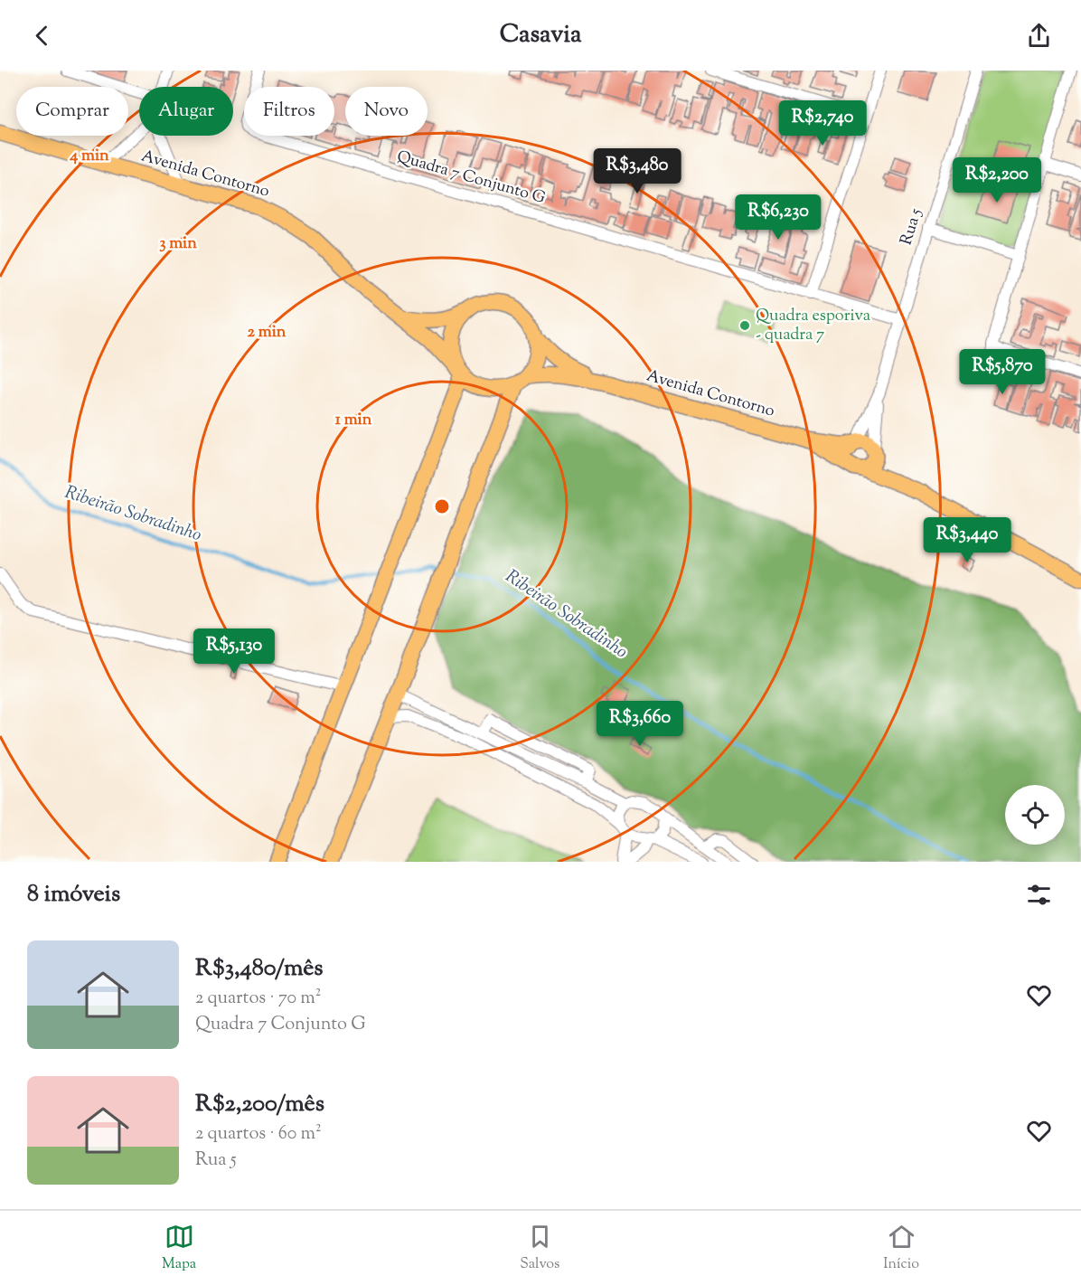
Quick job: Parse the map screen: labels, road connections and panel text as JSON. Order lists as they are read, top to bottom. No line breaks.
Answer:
{"streets":{"main road":["Avenida Contorno"],"street":["Quadra 7 Conjunto G","Rua 5"]},"crossings":[["Avenida Contorno","Rua 5"],["Quadra 7 Conjunto G","Rua 5"]],"water":["Ribeirão Sobradinho"],"places":["Quadra esporiva - quadra 7"],"page":{"header":"Casavia","chip":["Comprar","Alugar","Filtros","Novo"],"price":["R$2,740","R$3,480","R$2,200","R$6,230","R$5,870","R$3,440","R$5,130","R$3,660"],"heading":"8 imóveis","list":[{"name":"R$3,480/mês","note":"2 quartos · 70 m² · Quadra 7 Conjunto G"},{"name":"R$2,200/mês","note":"2 quartos · 60 m² · Rua 5"}],"tabs":["Mapa","Salvos","Início"]},"rings":["4 min","3 min","2 min","1 min"]}
